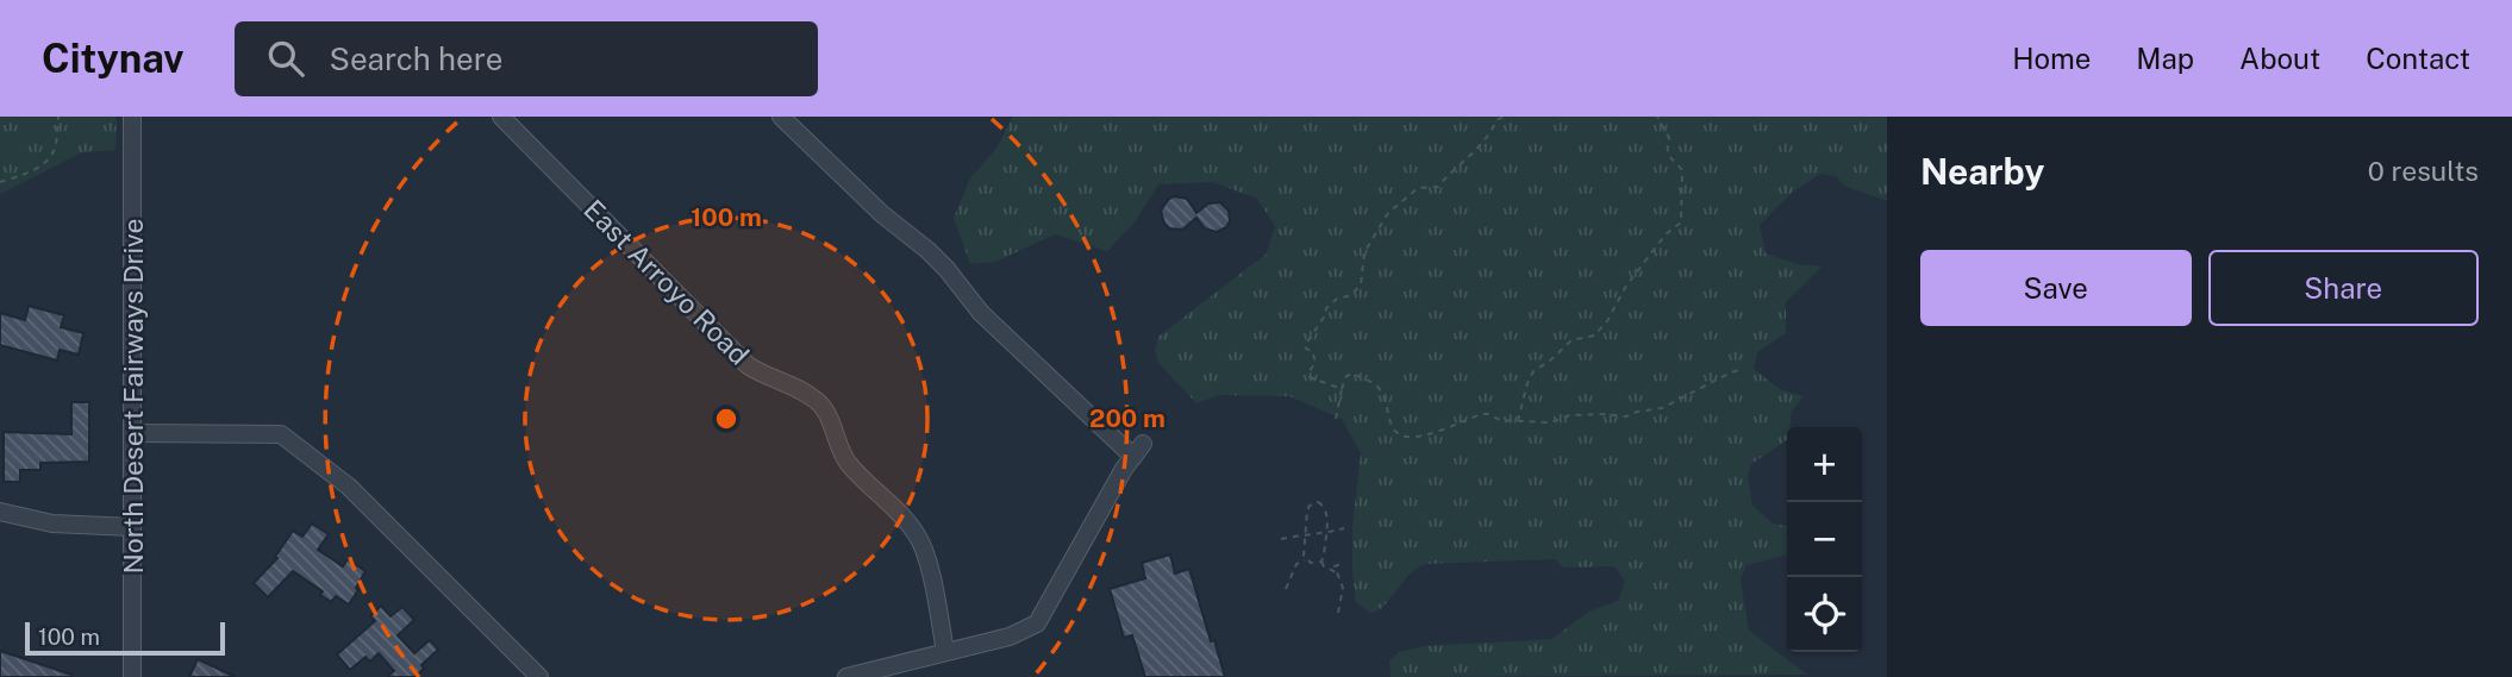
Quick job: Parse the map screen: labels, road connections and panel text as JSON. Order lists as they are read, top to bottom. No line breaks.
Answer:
{"streets":{"street":["East Arroyo Road","North Desert Fairways Drive"]},"scale_bar":"100 m","page":{"header":"Citynav","search":"Search here","nav":["Home","Map","About","Contact"],"heading":["Nearby","0 results"],"buttons":["Save","Share"],"map_buttons":["+","−"],"scale":"100 m"},"rings":["100 m","200 m"]}
